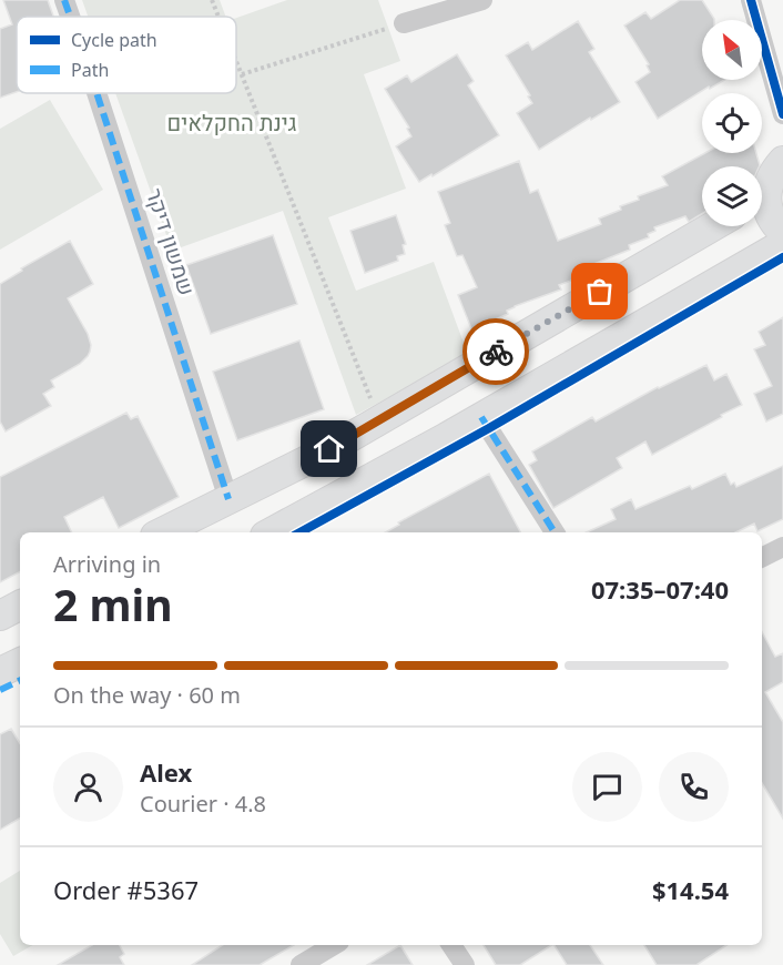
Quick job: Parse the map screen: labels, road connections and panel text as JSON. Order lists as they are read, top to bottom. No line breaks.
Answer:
{"streets":{"street":["שמשון דיקר"]},"parks":["גינת החקלאים"],"legend":["Cycle path","Path"],"north":"top left","page":{"heading":["2 min","Arriving in","07:35–07:40"],"panel":["Alex","Courier · 4.8","Order #5367","$14.54"],"bar":"On the way · 60 m"}}
